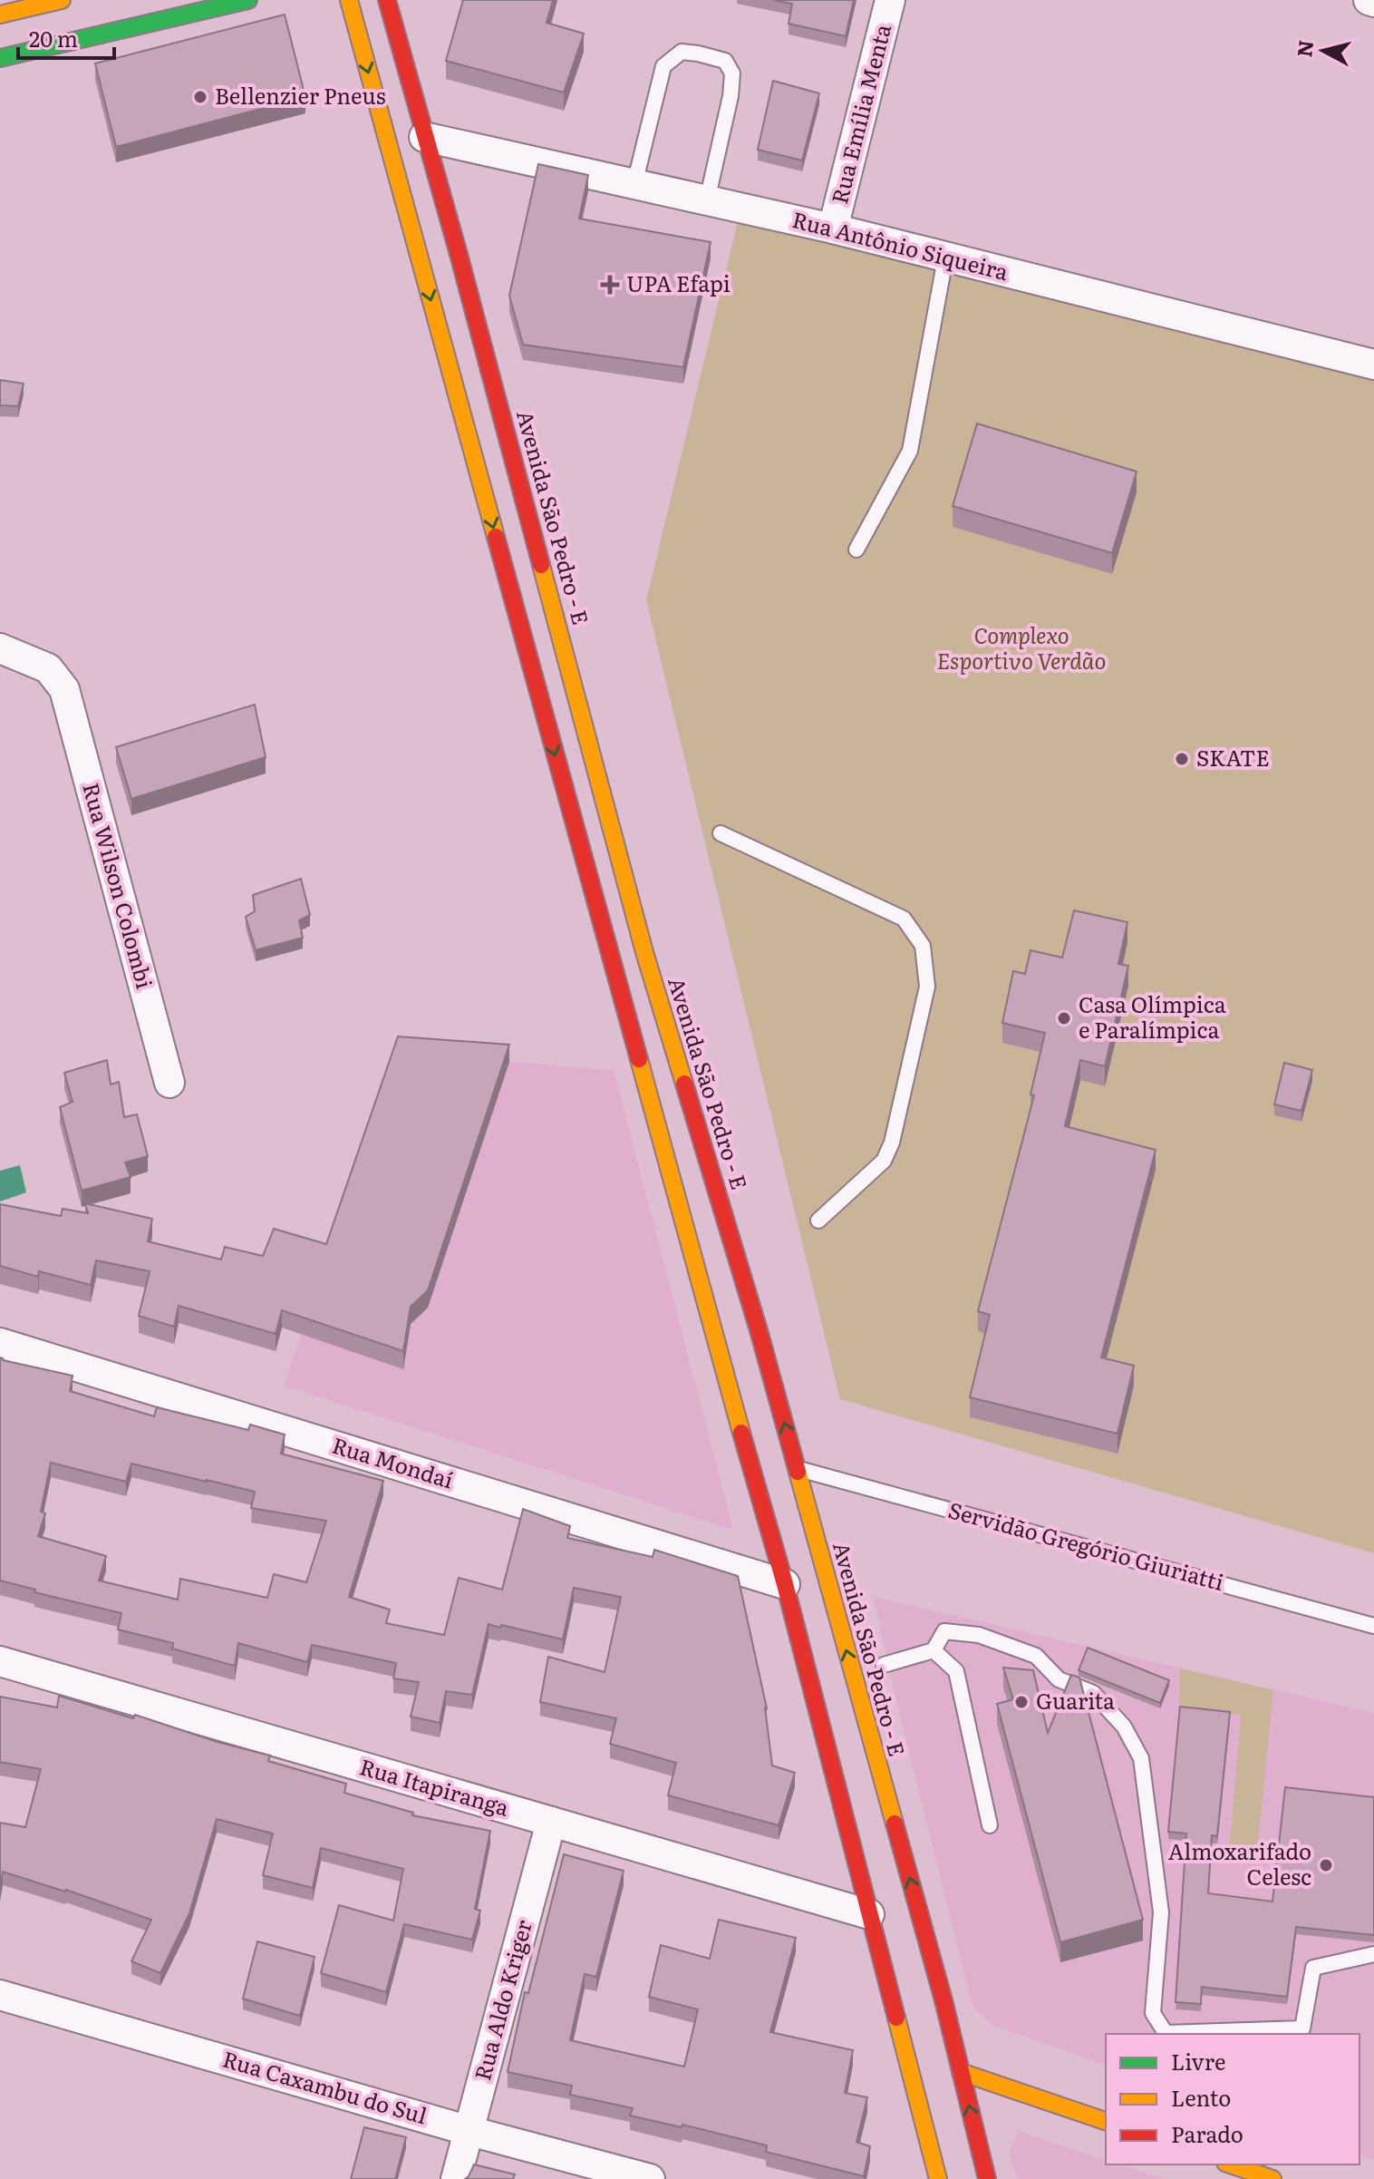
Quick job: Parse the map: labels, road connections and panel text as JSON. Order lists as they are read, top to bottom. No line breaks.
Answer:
{"streets":{"main road":["Avenida São Pedro - E"],"street":["Rua Emília Menta","Rua Antônio Siqueira","Rua Wilson Colombi","Rua Mondaí","Rua Itapiranga","Rua Aldo Kriger","Rua Caxambu do Sul"],"lane":["Servidão Gregório Giuriatti"]},"crossings":[["Rua Emília Menta","Rua Antônio Siqueira"],["Rua Antônio Siqueira","Avenida São Pedro - E"],["Avenida São Pedro - E","Servidão Gregório Giuriatti"],["Rua Itapiranga","Rua Aldo Kriger"],["Rua Aldo Kriger","Rua Caxambu do Sul"]],"parks":["Complexo Esportivo Verdão"],"places":{"other":["Bellenzier Pneus","SKATE","Casa Olímpica e Paralímpica","Guarita","Almoxarifado Celesc"],"health":["UPA Efapi"]},"legend":["Livre","Lento","Parado"],"scale_bar":"20 m","north":"left"}
